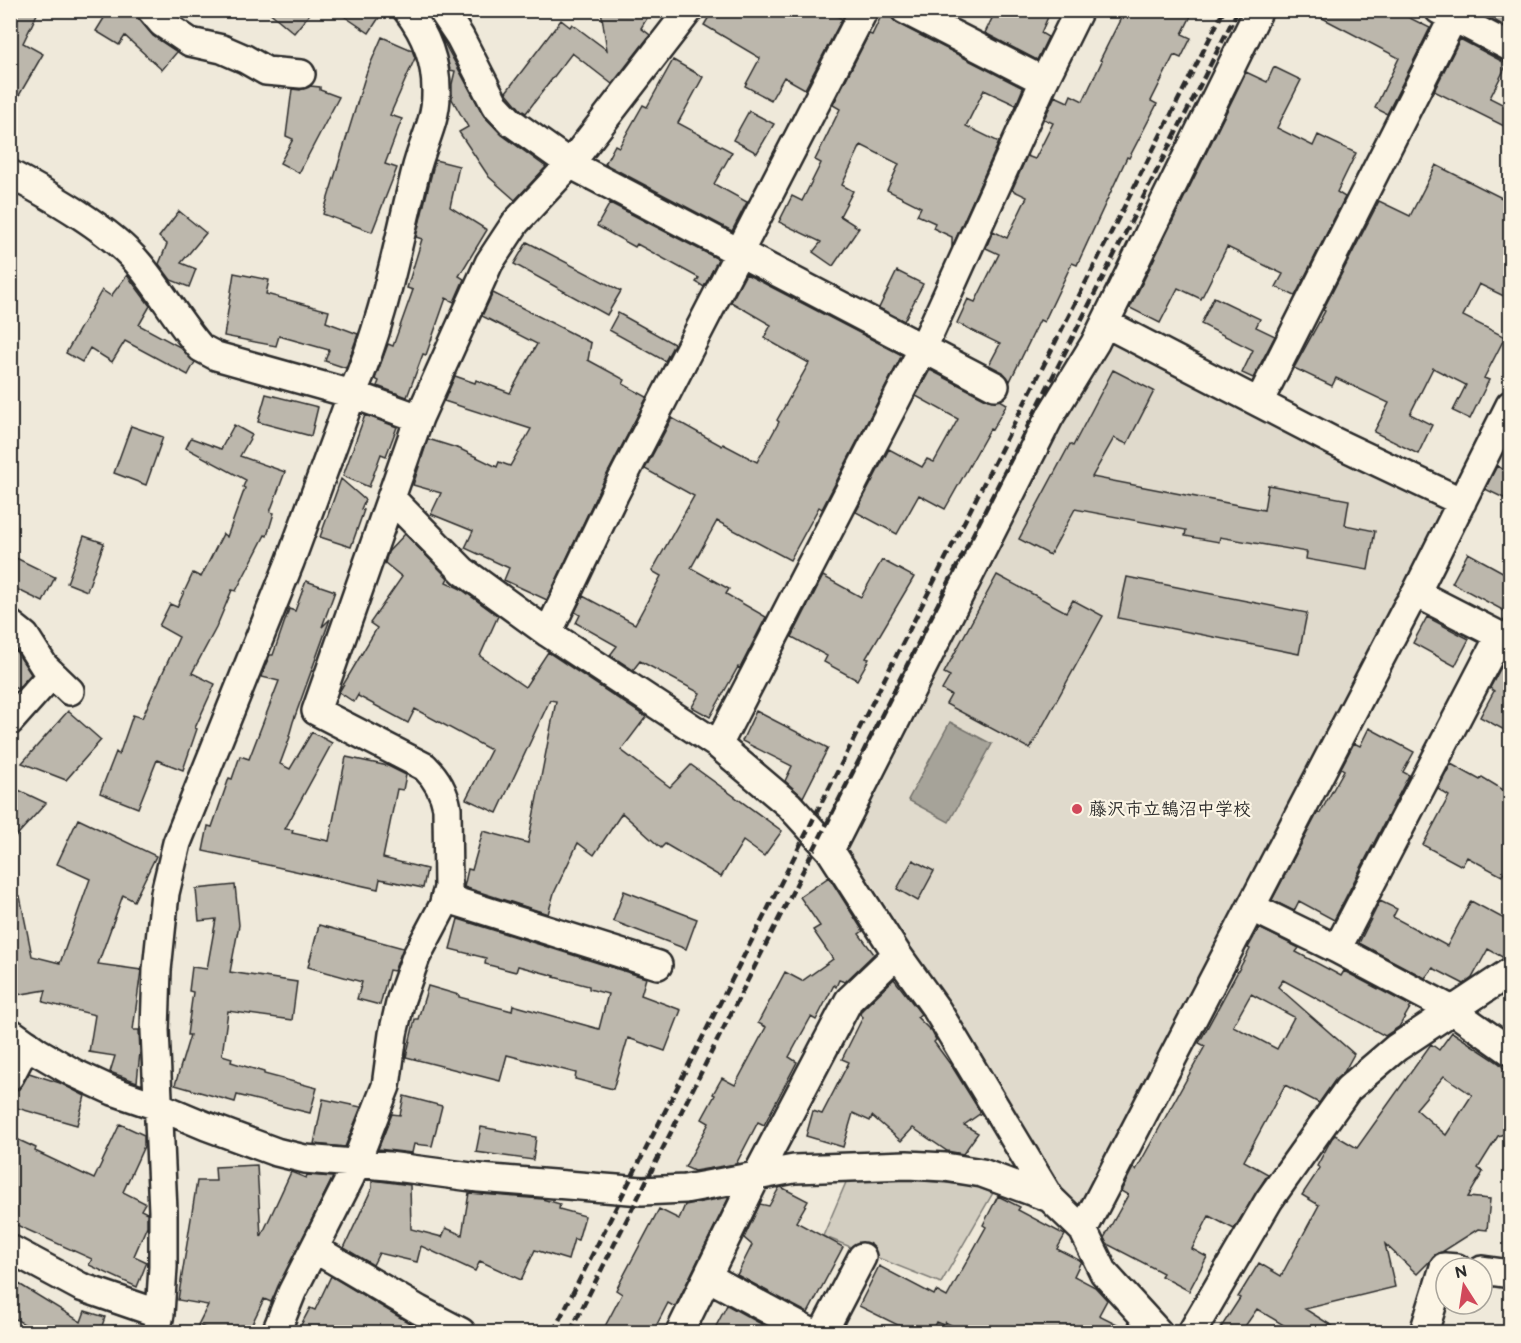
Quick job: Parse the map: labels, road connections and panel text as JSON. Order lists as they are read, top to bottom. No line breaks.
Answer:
{"places":["藤沢市立鵠沼中学校"],"north":"top"}
